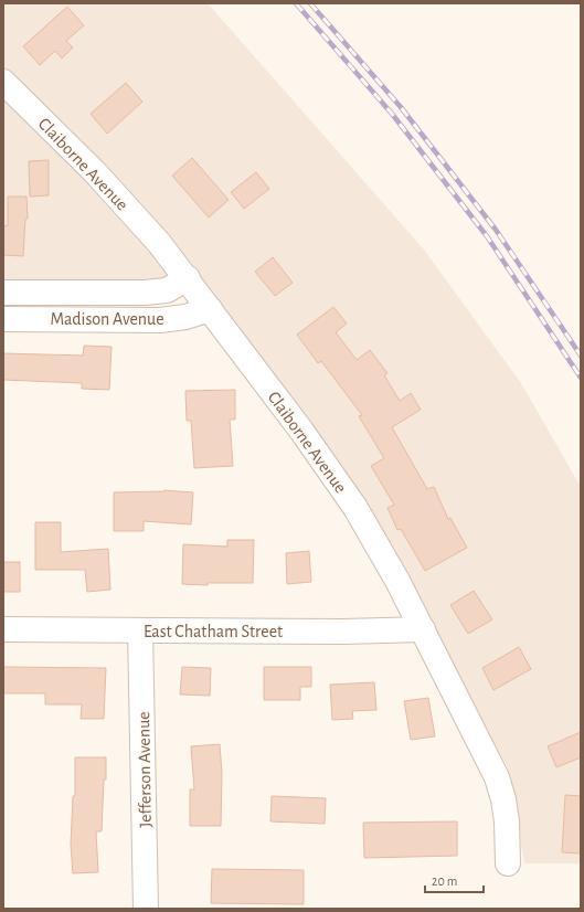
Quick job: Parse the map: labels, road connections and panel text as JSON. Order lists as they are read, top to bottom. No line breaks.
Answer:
{"streets":{"street":["Claiborne Avenue","Madison Avenue","East Chatham Street","Jefferson Avenue"]},"crossings":[["Claiborne Avenue","Madison Avenue"],["Claiborne Avenue","East Chatham Street"],["East Chatham Street","Jefferson Avenue"]],"scale_bar":"20 m"}
